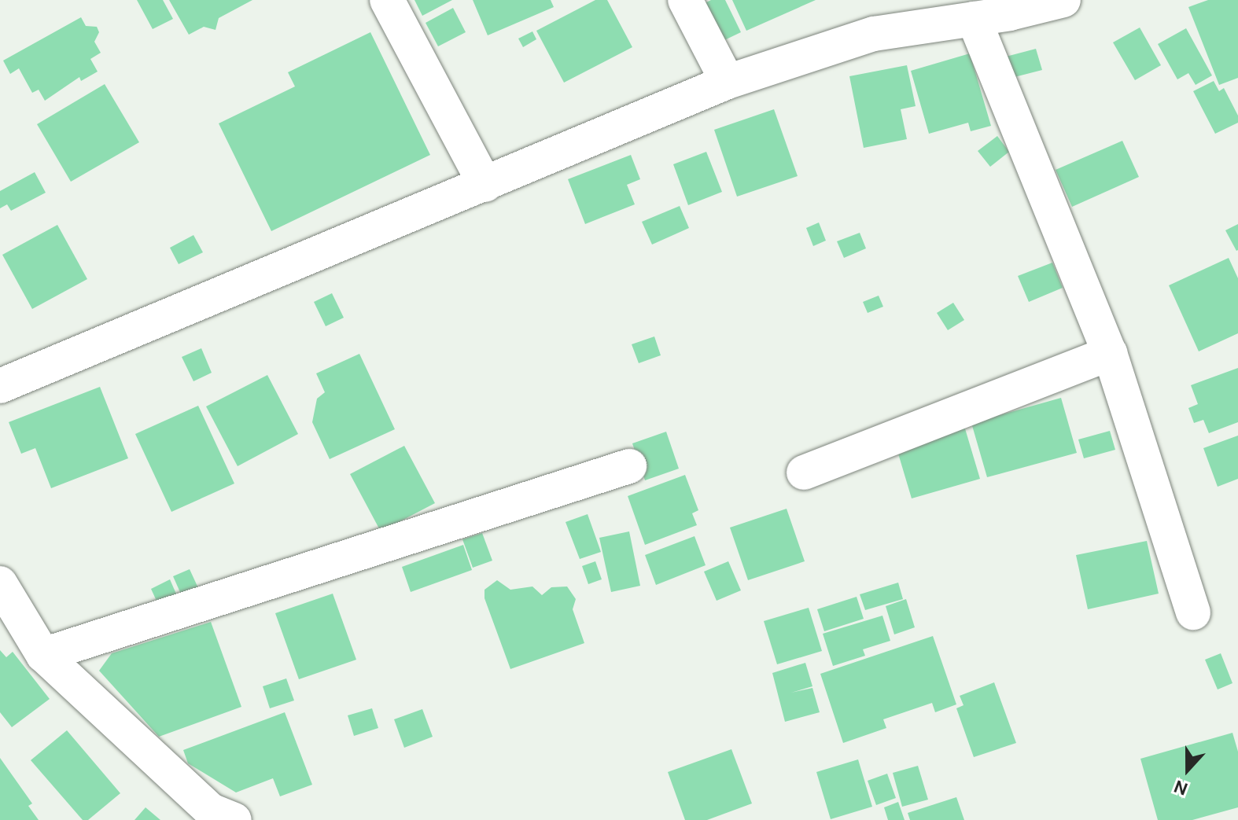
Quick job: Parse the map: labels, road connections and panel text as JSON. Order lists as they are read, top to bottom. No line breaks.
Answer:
{"north":"bottom"}
